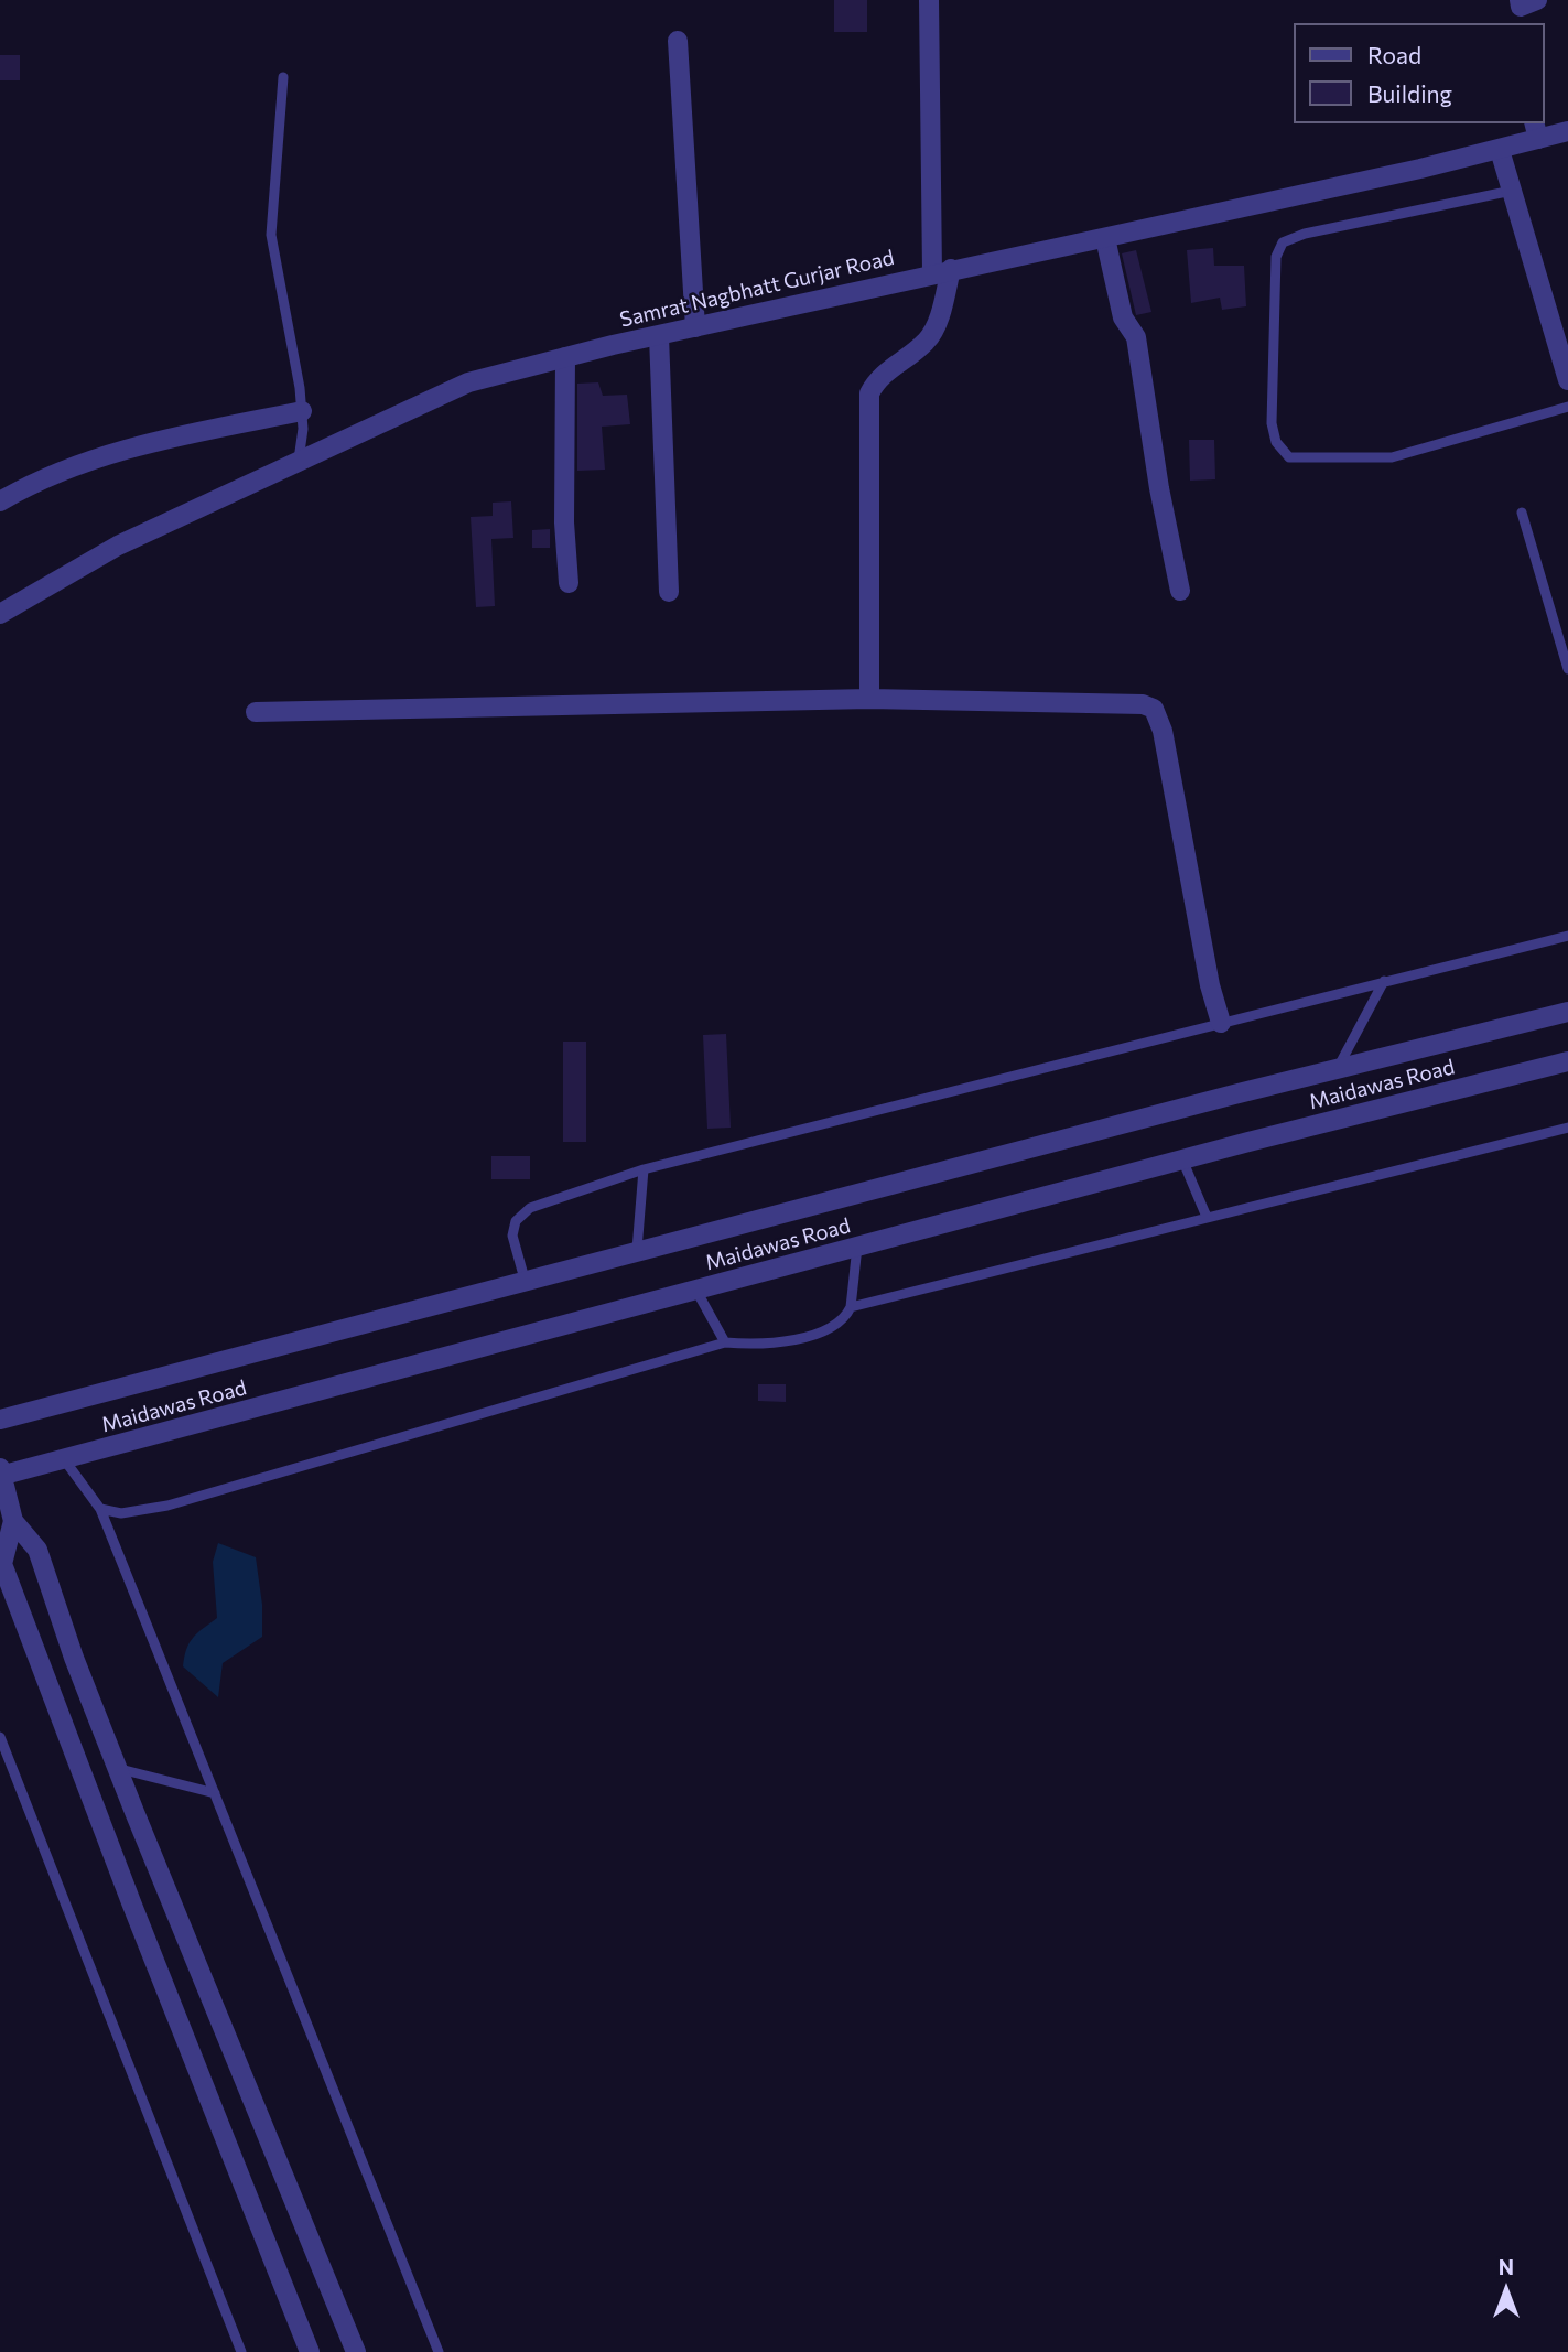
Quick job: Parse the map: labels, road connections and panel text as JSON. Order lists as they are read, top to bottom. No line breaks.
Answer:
{"streets":{"street":["Samrat Nagbhatt Gurjar Road","Maidawas Road"]},"legend":["Road","Building"],"north":"top"}
